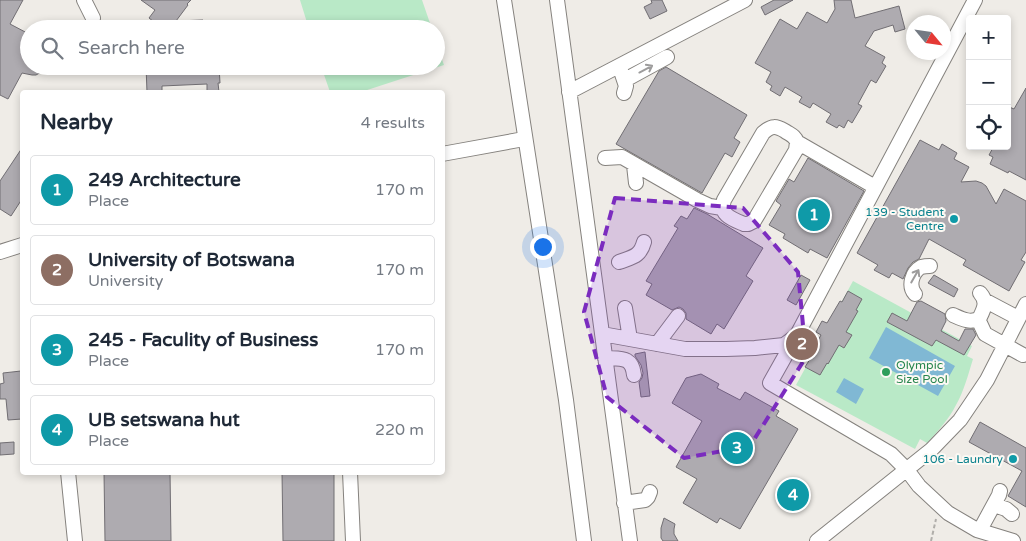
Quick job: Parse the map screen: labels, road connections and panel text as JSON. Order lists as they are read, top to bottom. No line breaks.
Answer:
{"places":["139 - Student Centre","Olympic Size Pool","106 - Laundry"],"north":"bottom right","page":{"map_buttons":["+","−"],"search":"Search here","heading":["Nearby","4 results"],"list":[{"mark":"1","name":"249 Architecture","note":"Place","value":"170 m"},{"mark":"2","name":"University of Botswana","note":"University","value":"170 m"},{"mark":"3","name":"245 - Faculity of Business","note":"Place","value":"170 m"},{"mark":"4","name":"UB setswana hut","note":"Place","value":"220 m"}],"pins":["1","2","3","4"]}}
